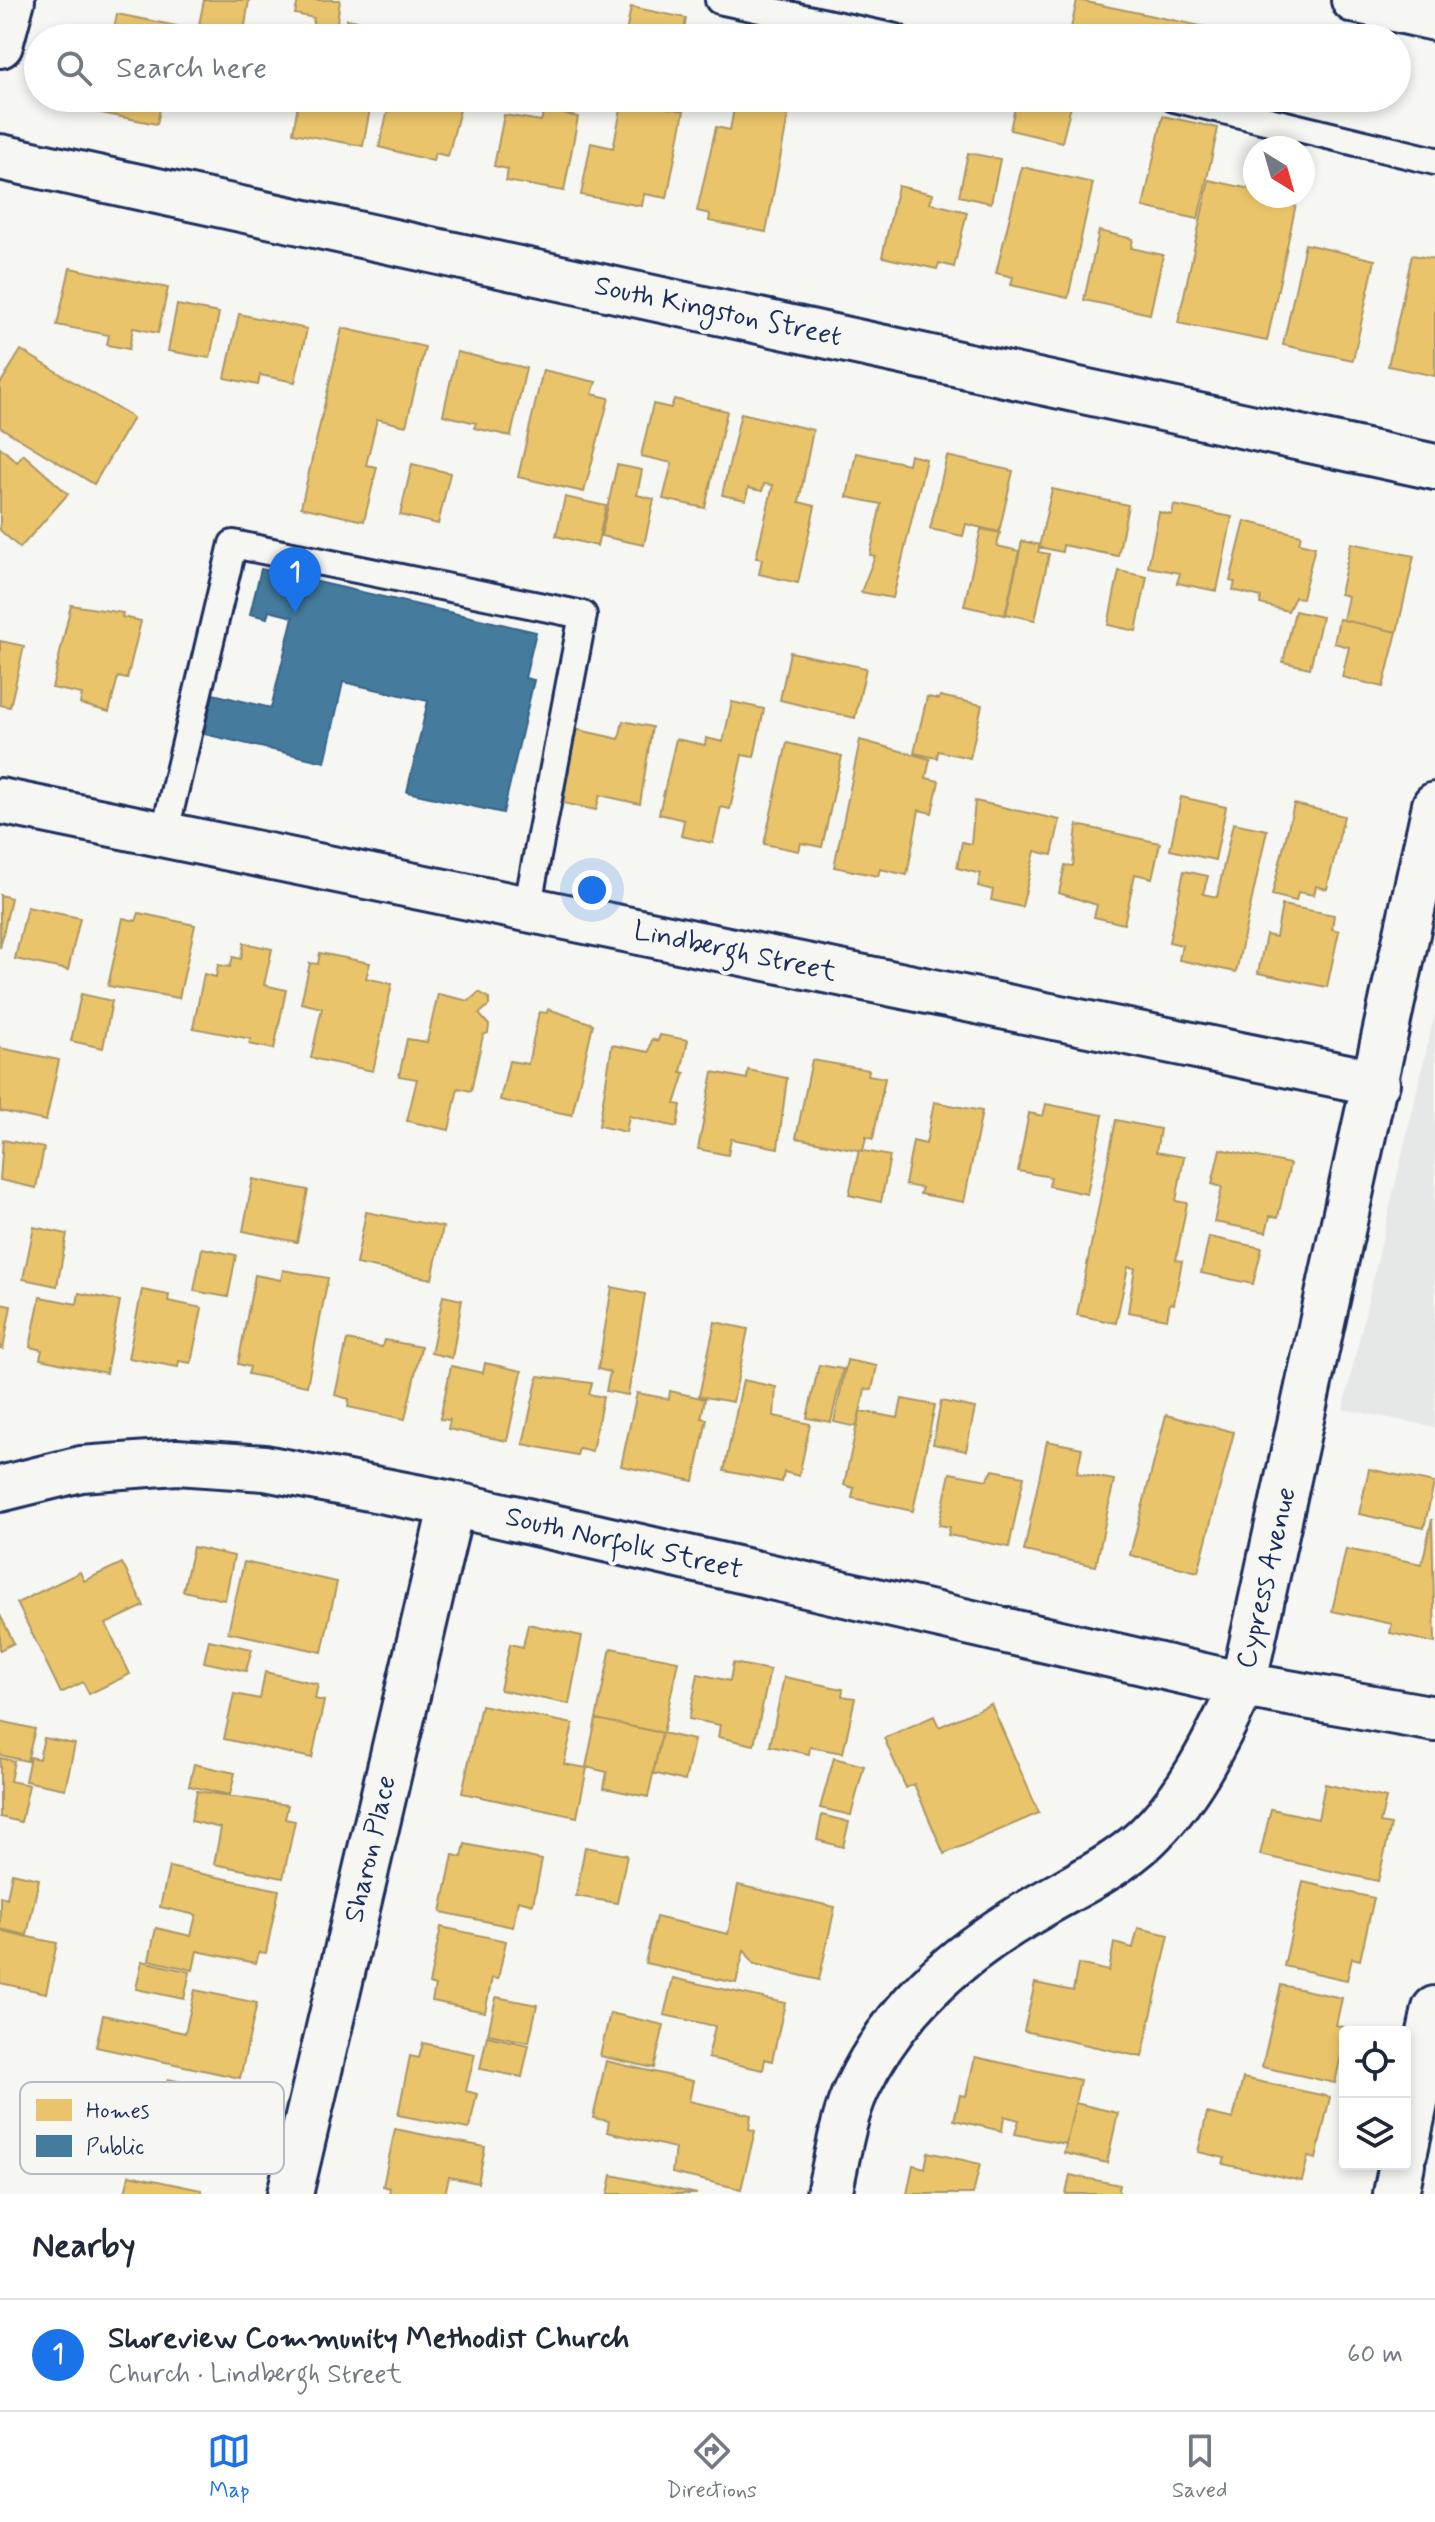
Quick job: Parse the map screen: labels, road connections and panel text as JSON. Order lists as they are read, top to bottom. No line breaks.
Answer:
{"streets":{"street":["South Kingston Street","Lindbergh Street","South Norfolk Street","Cypress Avenue","Sharon Place"]},"crossings":[["Lindbergh Street","Cypress Avenue"],["South Norfolk Street","Cypress Avenue"],["South Norfolk Street","Sharon Place"]],"legend":["Homes","Public"],"north":"bottom right","page":{"search":"Search here","pins":"1","heading":"Nearby","list":[{"mark":"1","name":"Shoreview Community Methodist Church","note":"Church · Lindbergh Street","value":"60 m"}],"nav":["Map","Directions","Saved"]}}
